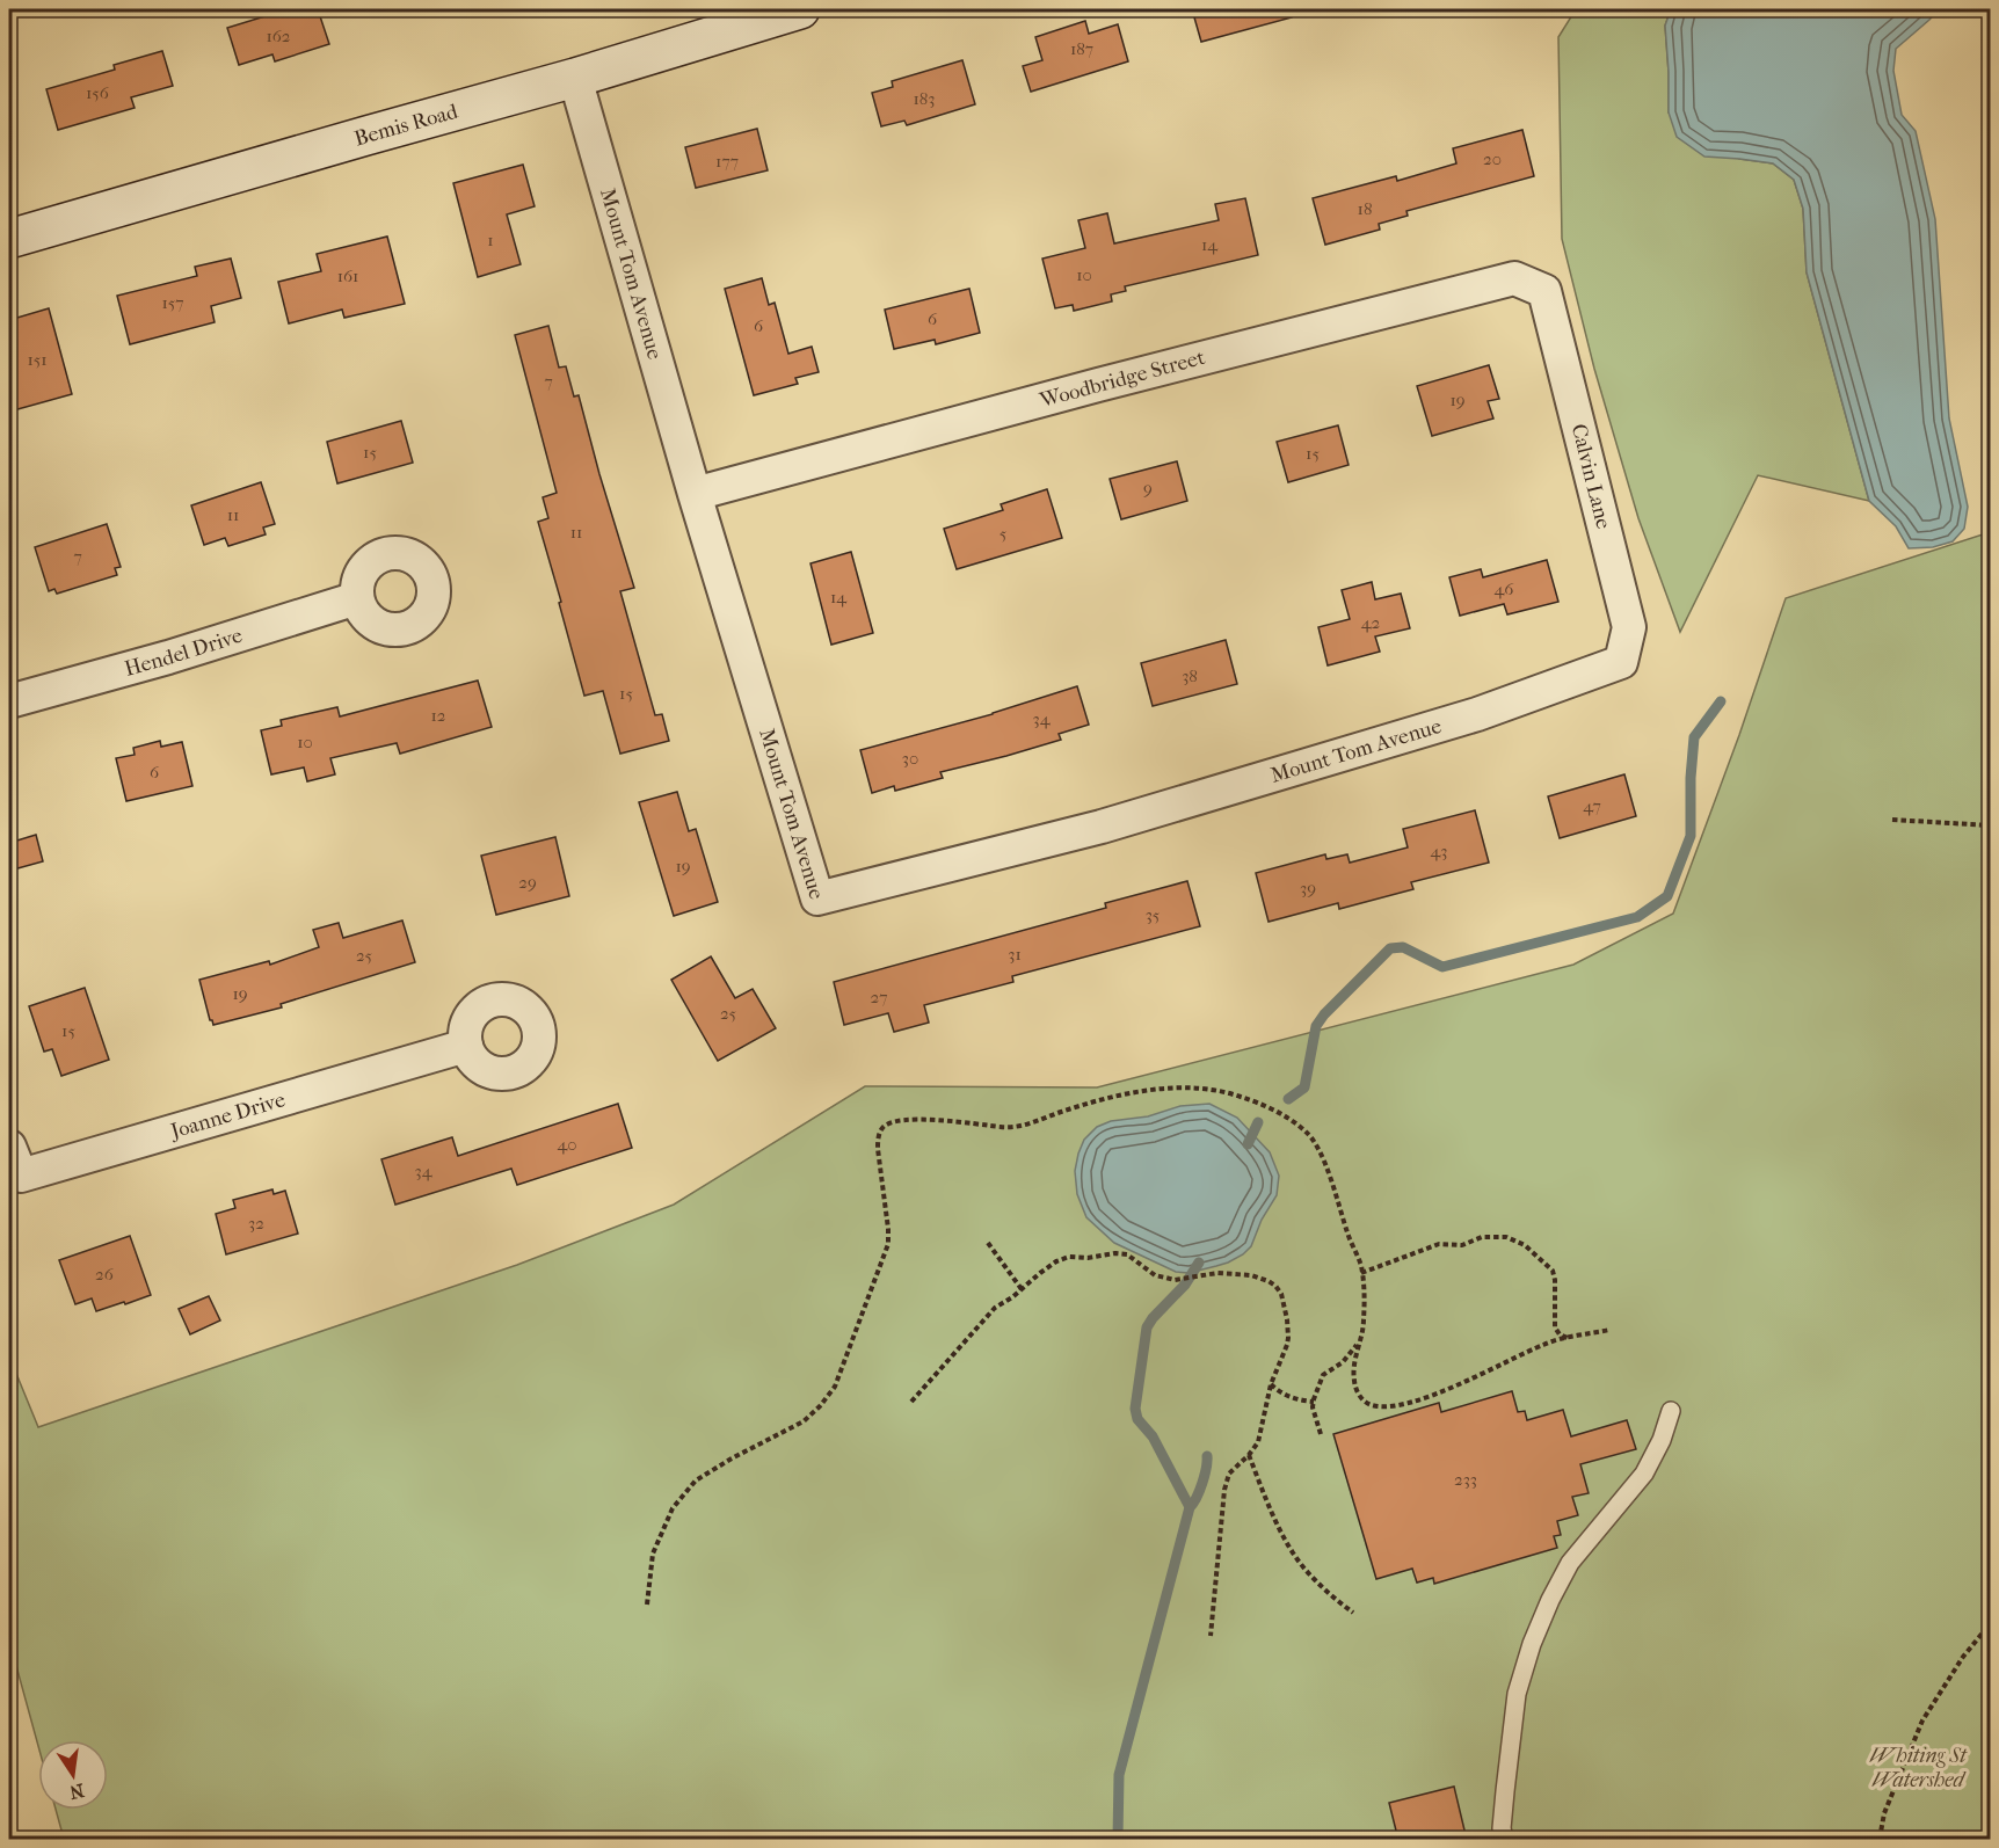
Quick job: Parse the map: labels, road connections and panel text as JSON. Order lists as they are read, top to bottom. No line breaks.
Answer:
{"streets":{"street":["Bemis Road","Mount Tom Avenue","Woodbridge Street","Calvin Lane","Hendel Drive","Joanne Drive"]},"crossings":[["Bemis Road","Mount Tom Avenue"],["Mount Tom Avenue","Woodbridge Street"],["Mount Tom Avenue","Calvin Lane"],["Woodbridge Street","Calvin Lane"]],"parks":["Whiting St Watershed"],"house_numbers":["162","187","156","183","20","177","18","1","14","10","161","157","6","6","151","7","19","15","15","9","11","11","5","7","46","14","42","38","15","12","34","10","30","6","47","43","19","29","39","35","31","25","19","27","25","15","40","34","32","26","233"],"north":"bottom"}
